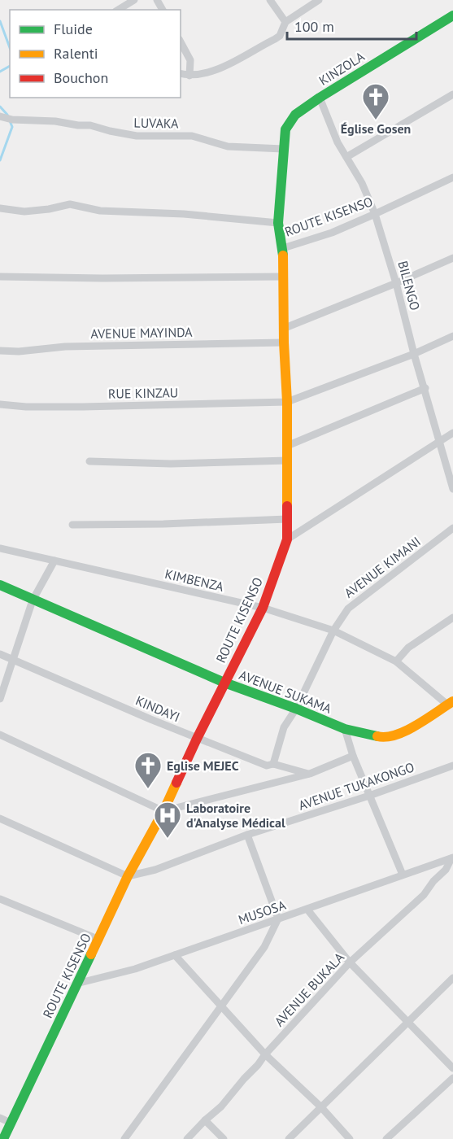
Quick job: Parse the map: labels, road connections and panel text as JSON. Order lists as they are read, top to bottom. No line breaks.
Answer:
{"streets":{"street":["KINZOLA","LUVAKA","ROUTE KISENSO","BILENGO","AVENUE MAYINDA","RUE KINZAU","AVENUE KIMANI","KIMBENZA","AVENUE SUKAMA","KINDAYI","AVENUE TUKAKONGO","MUSOSA","AVENUE BUKALA"]},"crossings":[["KINZOLA","LUVAKA"],["KINZOLA","BILENGO"],["ROUTE KISENSO","BILENGO"],["ROUTE KISENSO","AVENUE MAYINDA"],["ROUTE KISENSO","RUE KINZAU"],["ROUTE KISENSO","KIMBENZA"],["ROUTE KISENSO","AVENUE SUKAMA"],["ROUTE KISENSO","KINDAYI"],["ROUTE KISENSO","AVENUE TUKAKONGO"],["ROUTE KISENSO","MUSOSA"],["BILENGO","RUE KINZAU"],["AVENUE KIMANI","KIMBENZA"],["AVENUE KIMANI","AVENUE SUKAMA"],["AVENUE KIMANI","KINDAYI"],["KIMBENZA","AVENUE SUKAMA"],["MUSOSA","AVENUE BUKALA"]],"places":{"church":["Église Gosen","Eglise MEJEC"],"hospital":["Laboratoire d'Analyse Médical"]},"legend":["Fluide","Ralenti","Bouchon"],"scale_bar":"100 m"}
